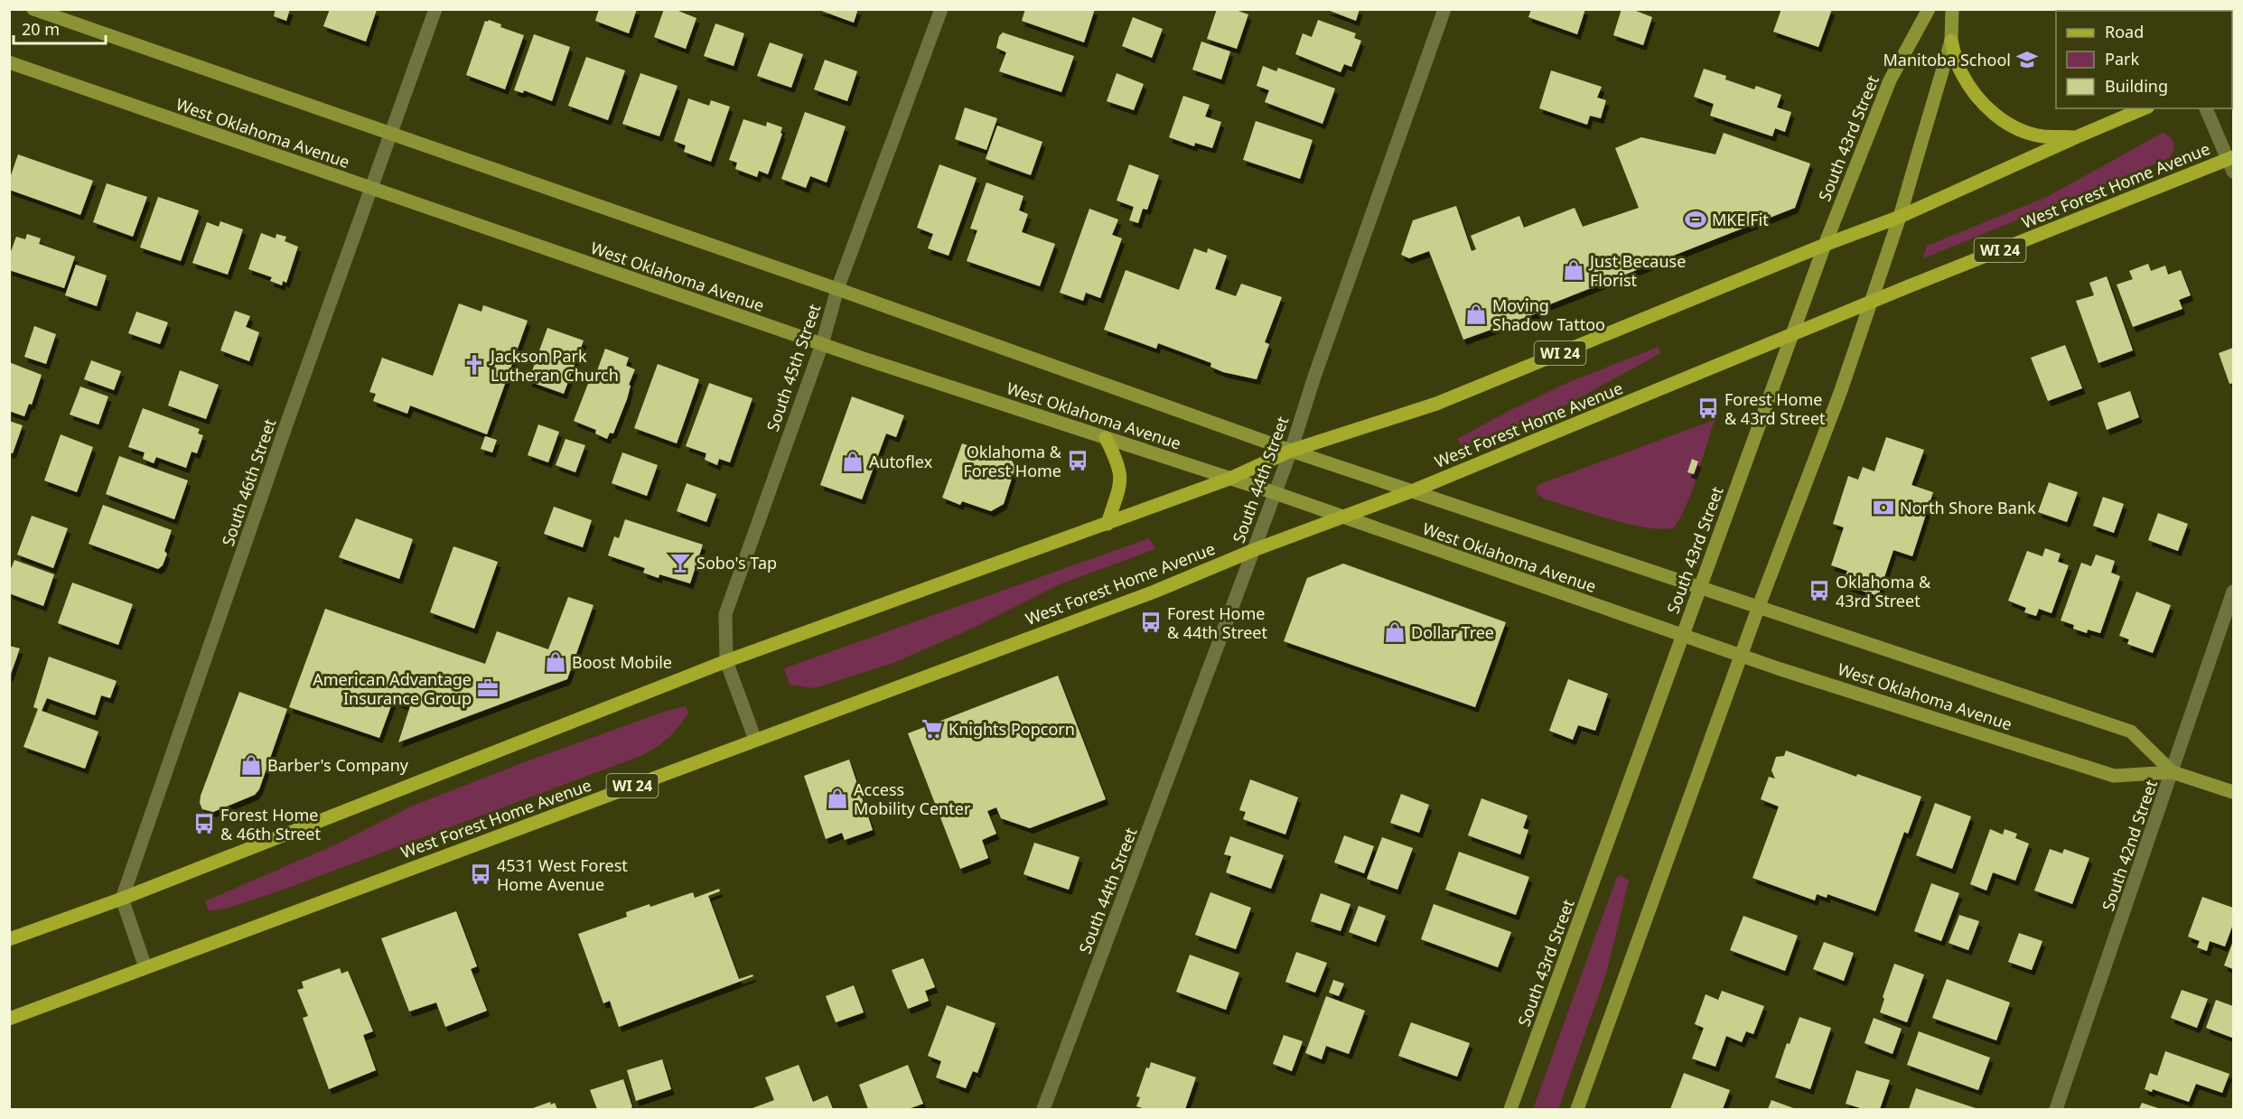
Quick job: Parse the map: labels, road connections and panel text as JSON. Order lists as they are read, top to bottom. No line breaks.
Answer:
{"streets":{"main road":["West Oklahoma Avenue","South 43rd Street","West Forest Home Avenue","WI 24"],"street":["South 45th Street","South 44th Street","South 46th Street","South 42nd Street"]},"crossings":[["West Oklahoma Avenue","South 43rd Street"],["West Oklahoma Avenue","West Forest Home Avenue"],["West Oklahoma Avenue","WI 24"],["West Oklahoma Avenue","South 45th Street"],["West Oklahoma Avenue","South 44th Street"],["West Oklahoma Avenue","South 46th Street"],["West Oklahoma Avenue","South 42nd Street"],["South 43rd Street","West Forest Home Avenue"],["South 43rd Street","WI 24"],["West Forest Home Avenue","South 45th Street"],["West Forest Home Avenue","South 44th Street"],["WI 24","South 45th Street"],["WI 24","South 44th Street"],["WI 24","South 46th Street"]],"places":{"school or university":["Manitoba School"],"sports":["MKE Fit"],"shop":["Just Because Florist","Moving Shadow Tattoo","Autoflex","Dollar Tree","Boost Mobile","Barber's Company","Access Mobility Center"],"church":["Jackson Park Lutheran Church"],"bus stop":["Forest Home & 43rd Street","Oklahoma & Forest Home","Oklahoma & 43rd Street","Forest Home & 44th Street","Forest Home & 46th Street","4531 West Forest Home Avenue"],"bank":["North Shore Bank"],"bar":["Sobo's Tap"],"office":["American Advantage Insurance Group"],"supermarket":["Knights Popcorn"]},"legend":["Road","Park","Building"],"scale_bar":"20 m"}
